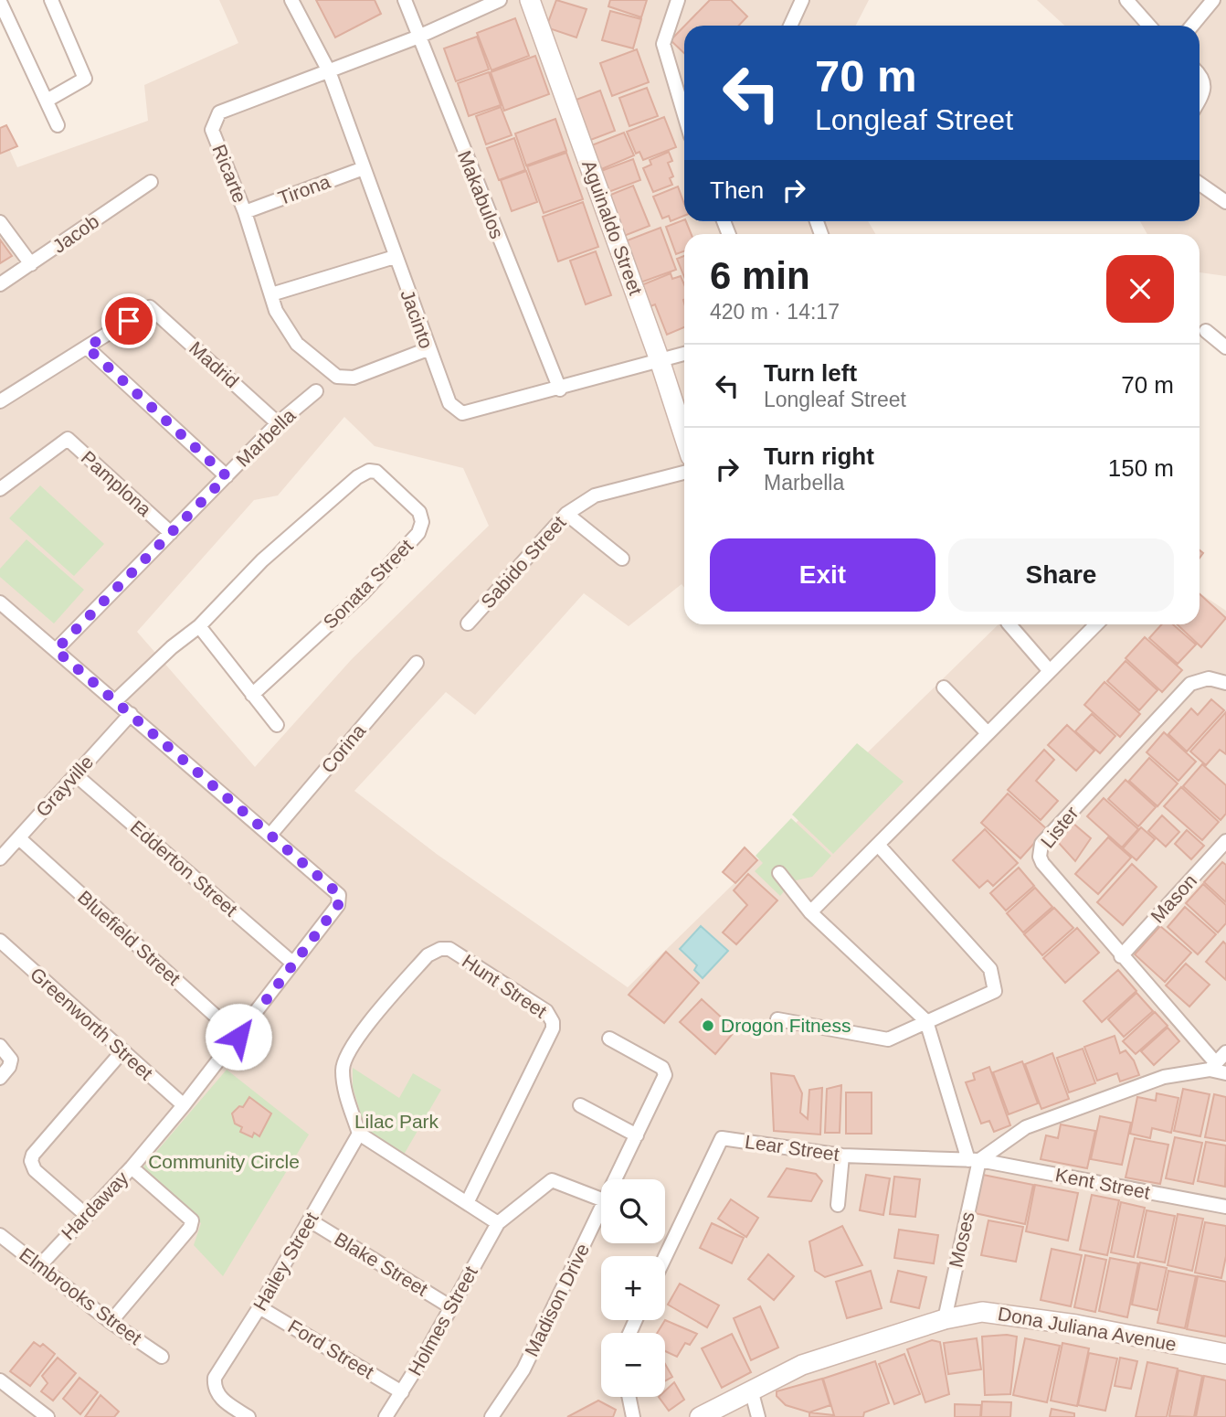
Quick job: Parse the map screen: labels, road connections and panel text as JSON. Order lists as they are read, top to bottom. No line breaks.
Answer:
{"streets":{"street":["Ricarte","Tirona","Makabulos","Aguinaldo Street","Jacob","Jacinto","Madrid","Marbella","Pamplona","Sabido Street","Sonata Street","Corina","Grayville","Lister","Edderton Street","Mason","Bluefield Street","Hunt Street","Greenworth Street","Lear Street","Kent Street","Hardaway","Moses","Hailey Street","Blake Street","Elmbrooks Street","Madison Drive","Holmes Street","Dona Juliana Avenue","Ford Street"]},"crossings":[["Ricarte","Tirona"],["Ricarte","Makabulos"],["Ricarte","Jacinto"],["Tirona","Jacinto"],["Makabulos","Jacinto"],["Aguinaldo Street","Jacinto"],["Madrid","Marbella"],["Marbella","Pamplona"],["Corina","Hardaway"],["Grayville","Edderton Street"],["Grayville","Bluefield Street"],["Lister","Mason"],["Edderton Street","Hardaway"],["Bluefield Street","Hardaway"],["Hunt Street","Hailey Street"],["Greenworth Street","Hardaway"],["Lear Street","Kent Street"],["Lear Street","Moses"],["Kent Street","Moses"],["Hardaway","Elmbrooks Street"],["Moses","Dona Juliana Avenue"],["Hailey Street","Blake Street"],["Hailey Street","Ford Street"],["Blake Street","Holmes Street"],["Holmes Street","Ford Street"]],"parks":["Lilac Park","Community Circle"],"places":["Drogon Fitness"],"page":{"turn":["70 m","Longleaf Street"],"then":"Then","heading":["6 min","420 m · 14:17"],"list":[{"name":"Turn left","note":"Longleaf Street","value":"70 m"},{"name":"Turn right","note":"Marbella","value":"150 m"}],"buttons":["Exit","Share"],"map_buttons":["+","−"]}}
